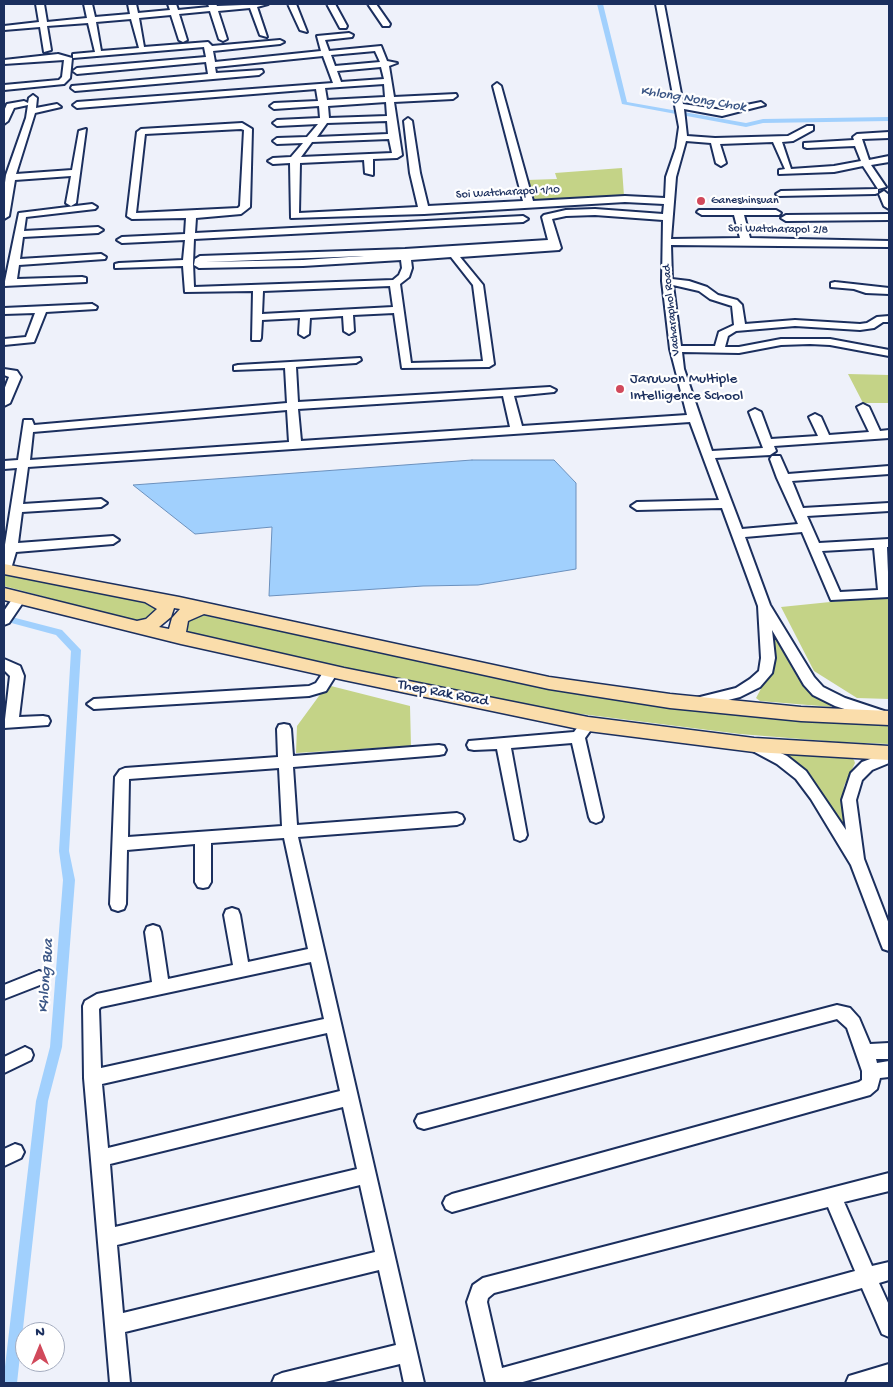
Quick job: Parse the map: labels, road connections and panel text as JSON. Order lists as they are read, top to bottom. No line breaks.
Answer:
{"streets":{"main road":["Thep Rak Road"],"street":["Soi Watcharapol 1/10","Soi Watcharapol 2/8","Vacharaphol Road"]},"crossings":[["Soi Watcharapol 1/10","Vacharaphol Road"],["Soi Watcharapol 2/8","Vacharaphol Road"]],"water":["Khlong Nong Chok","Khlong Bua"],"places":["Ganeshinsuan","Jaruwon Multiple Intelligence School"],"north":"top"}
